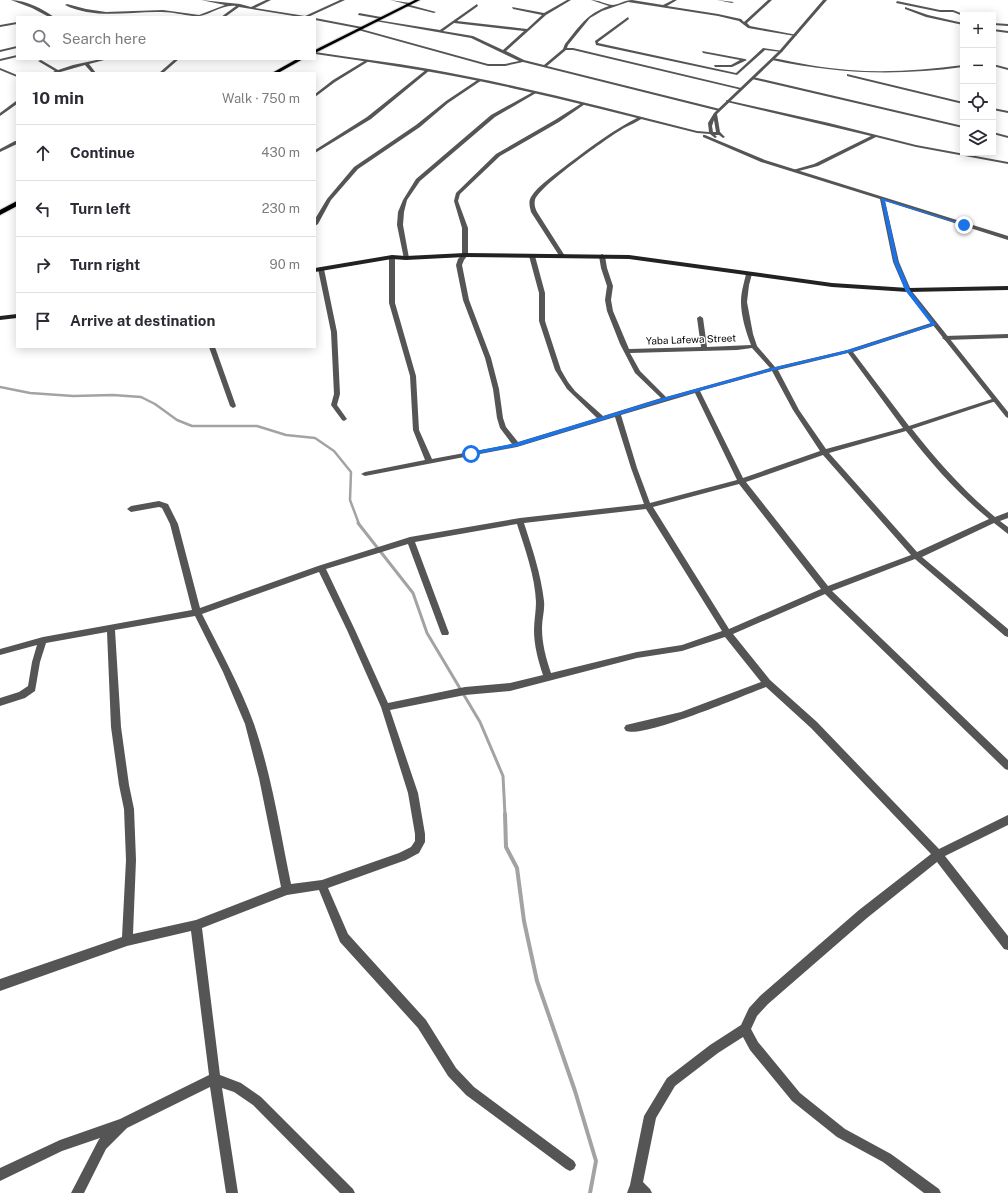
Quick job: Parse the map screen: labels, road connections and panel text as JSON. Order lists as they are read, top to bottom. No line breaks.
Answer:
{"streets":{"street":["Yaba Lafewa Street"]},"page":{"map_buttons":["+","−"],"search":"Search here","heading":["10 min","Walk · 750 m"],"list":[["Continue","430 m"],["Turn left","230 m"],["Turn right","90 m"],"Arrive at destination"]}}
